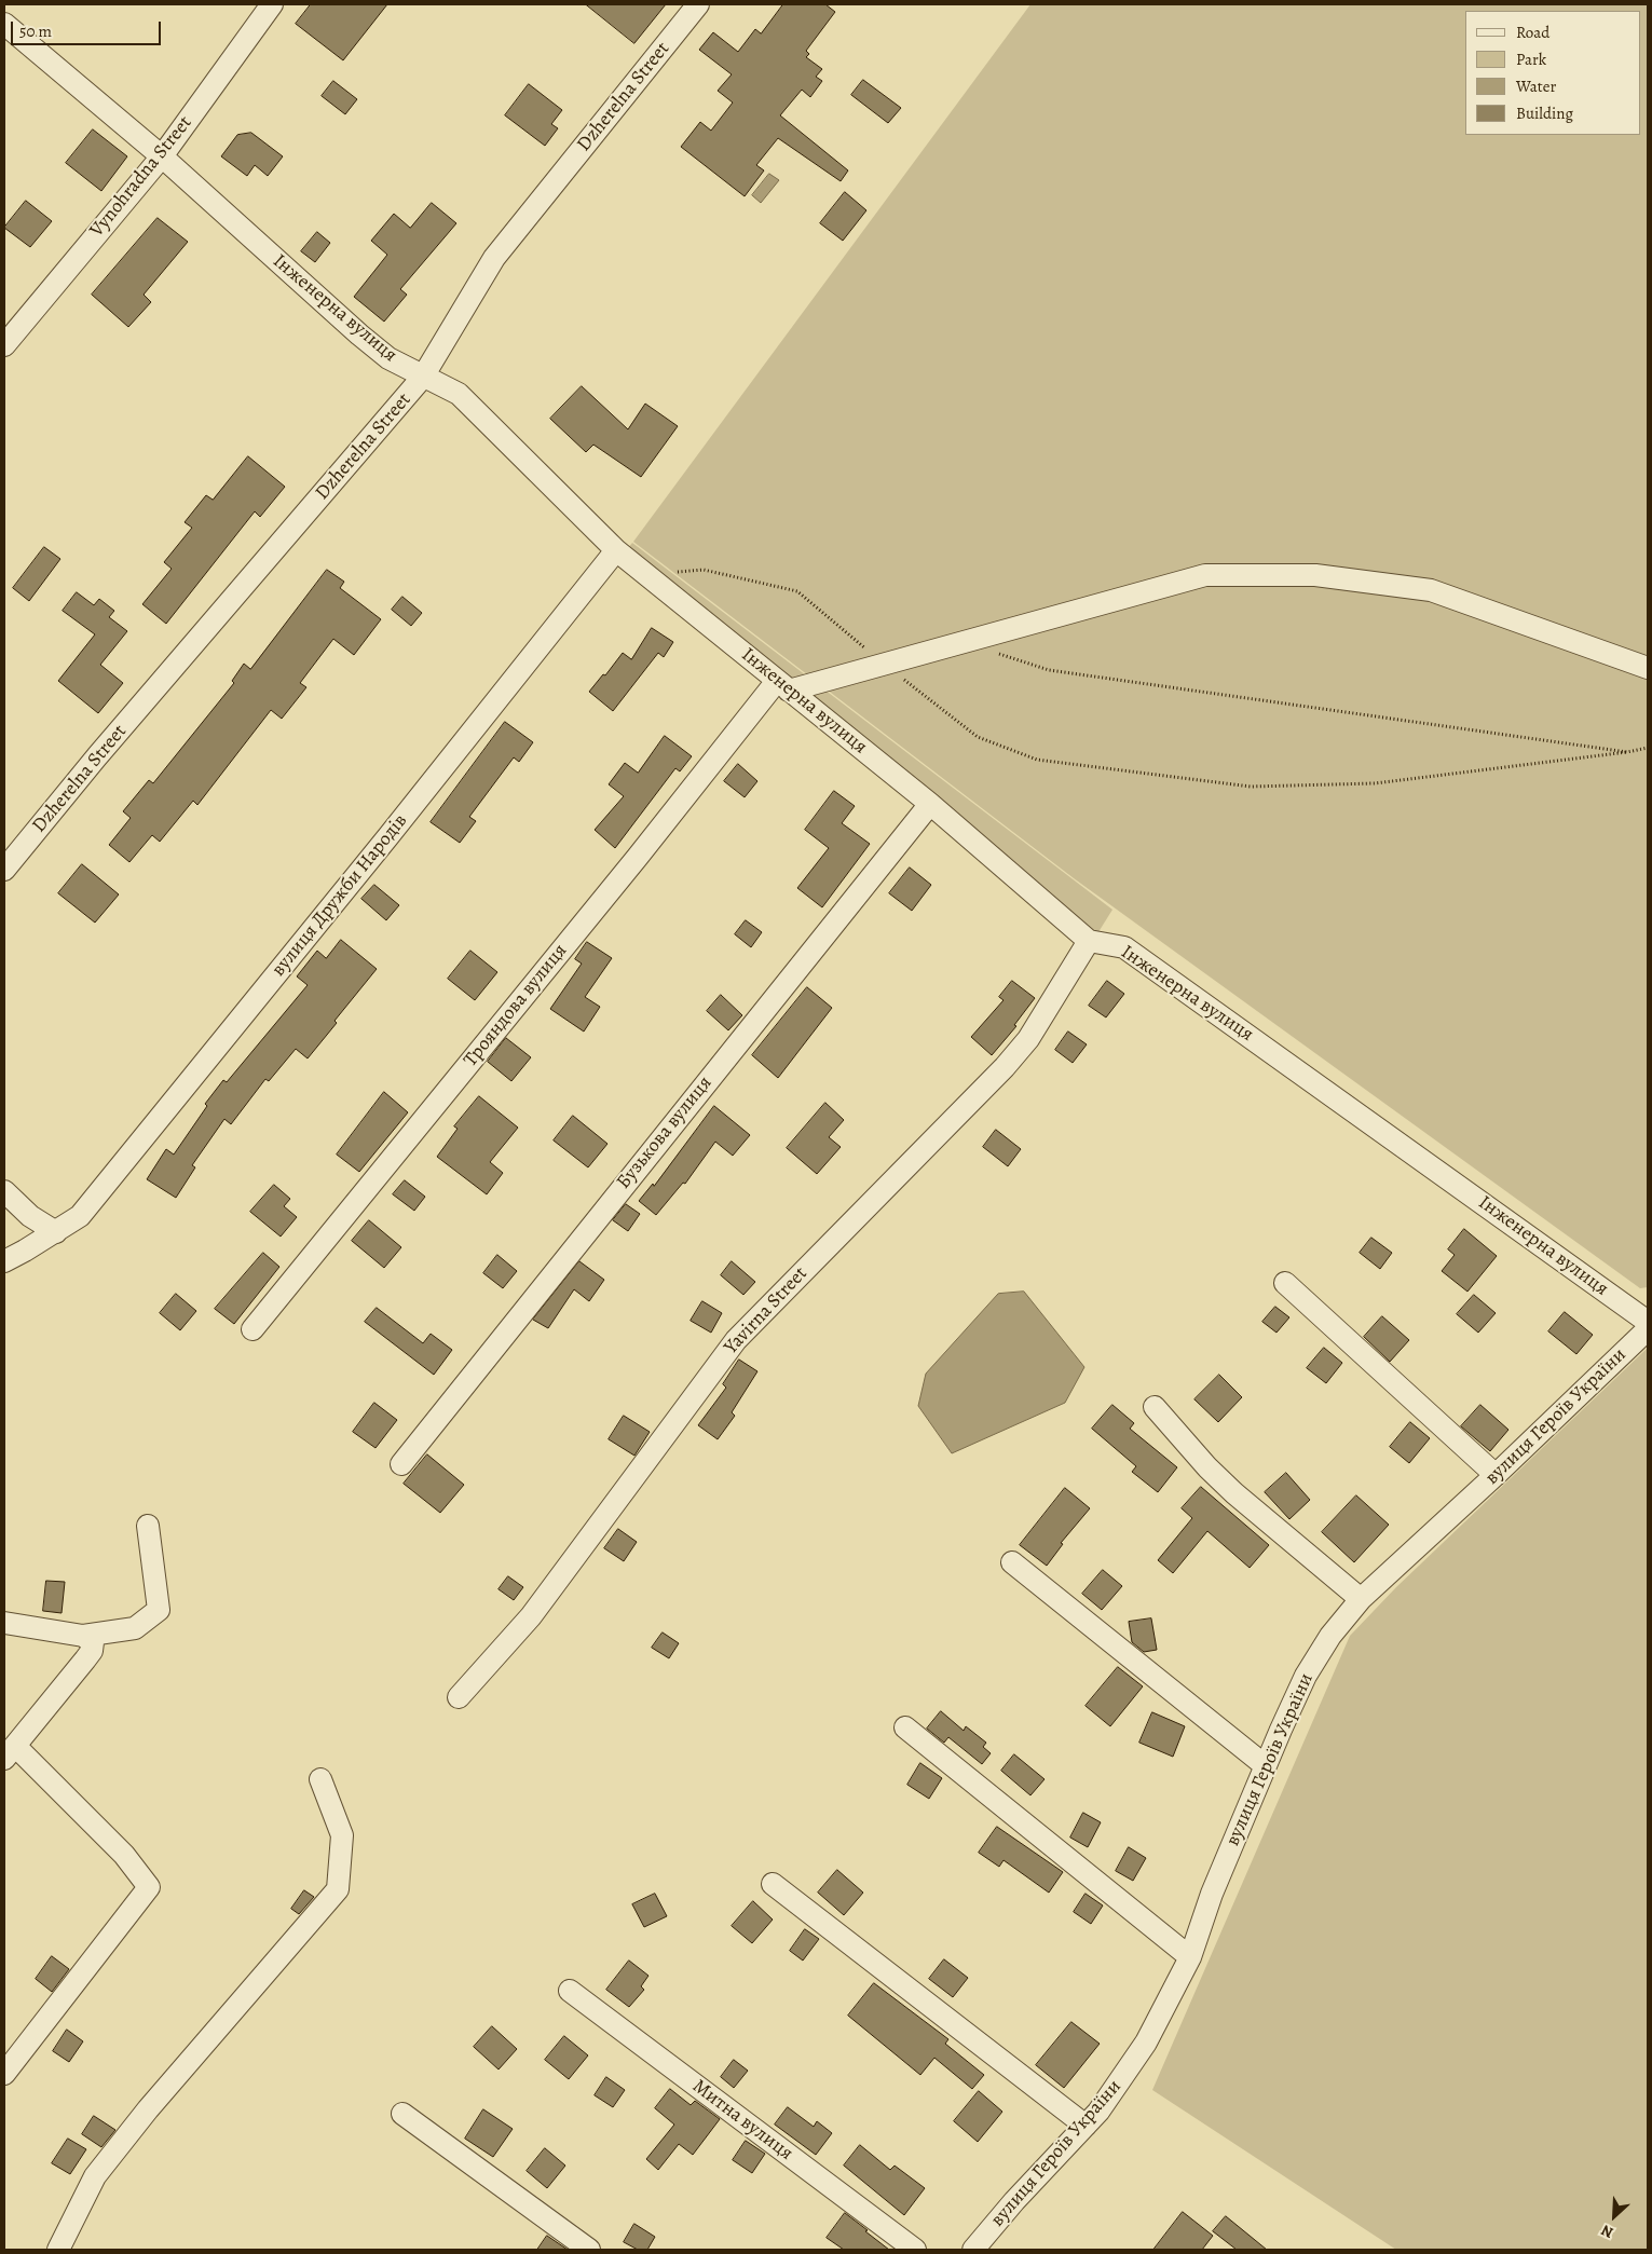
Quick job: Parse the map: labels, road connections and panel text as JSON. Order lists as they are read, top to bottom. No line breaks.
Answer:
{"streets":{"street":["Dzherelna Street","Vynohradna Street","Інженерна вулиця","вулиця Дружби Народів","Трояндова вулиця","Бузькова вулиця","Yavirna Street","вулиця Героїв України","Митна вулиця"]},"crossings":[["Dzherelna Street","Інженерна вулиця"],["Vynohradna Street","Інженерна вулиця"],["Інженерна вулиця","вулиця Дружби Народів"],["Інженерна вулиця","Трояндова вулиця"],["Інженерна вулиця","Бузькова вулиця"],["Інженерна вулиця","Yavirna Street"]],"legend":["Road","Park","Water","Building"],"scale_bar":"50 m","north":"bottom left"}
